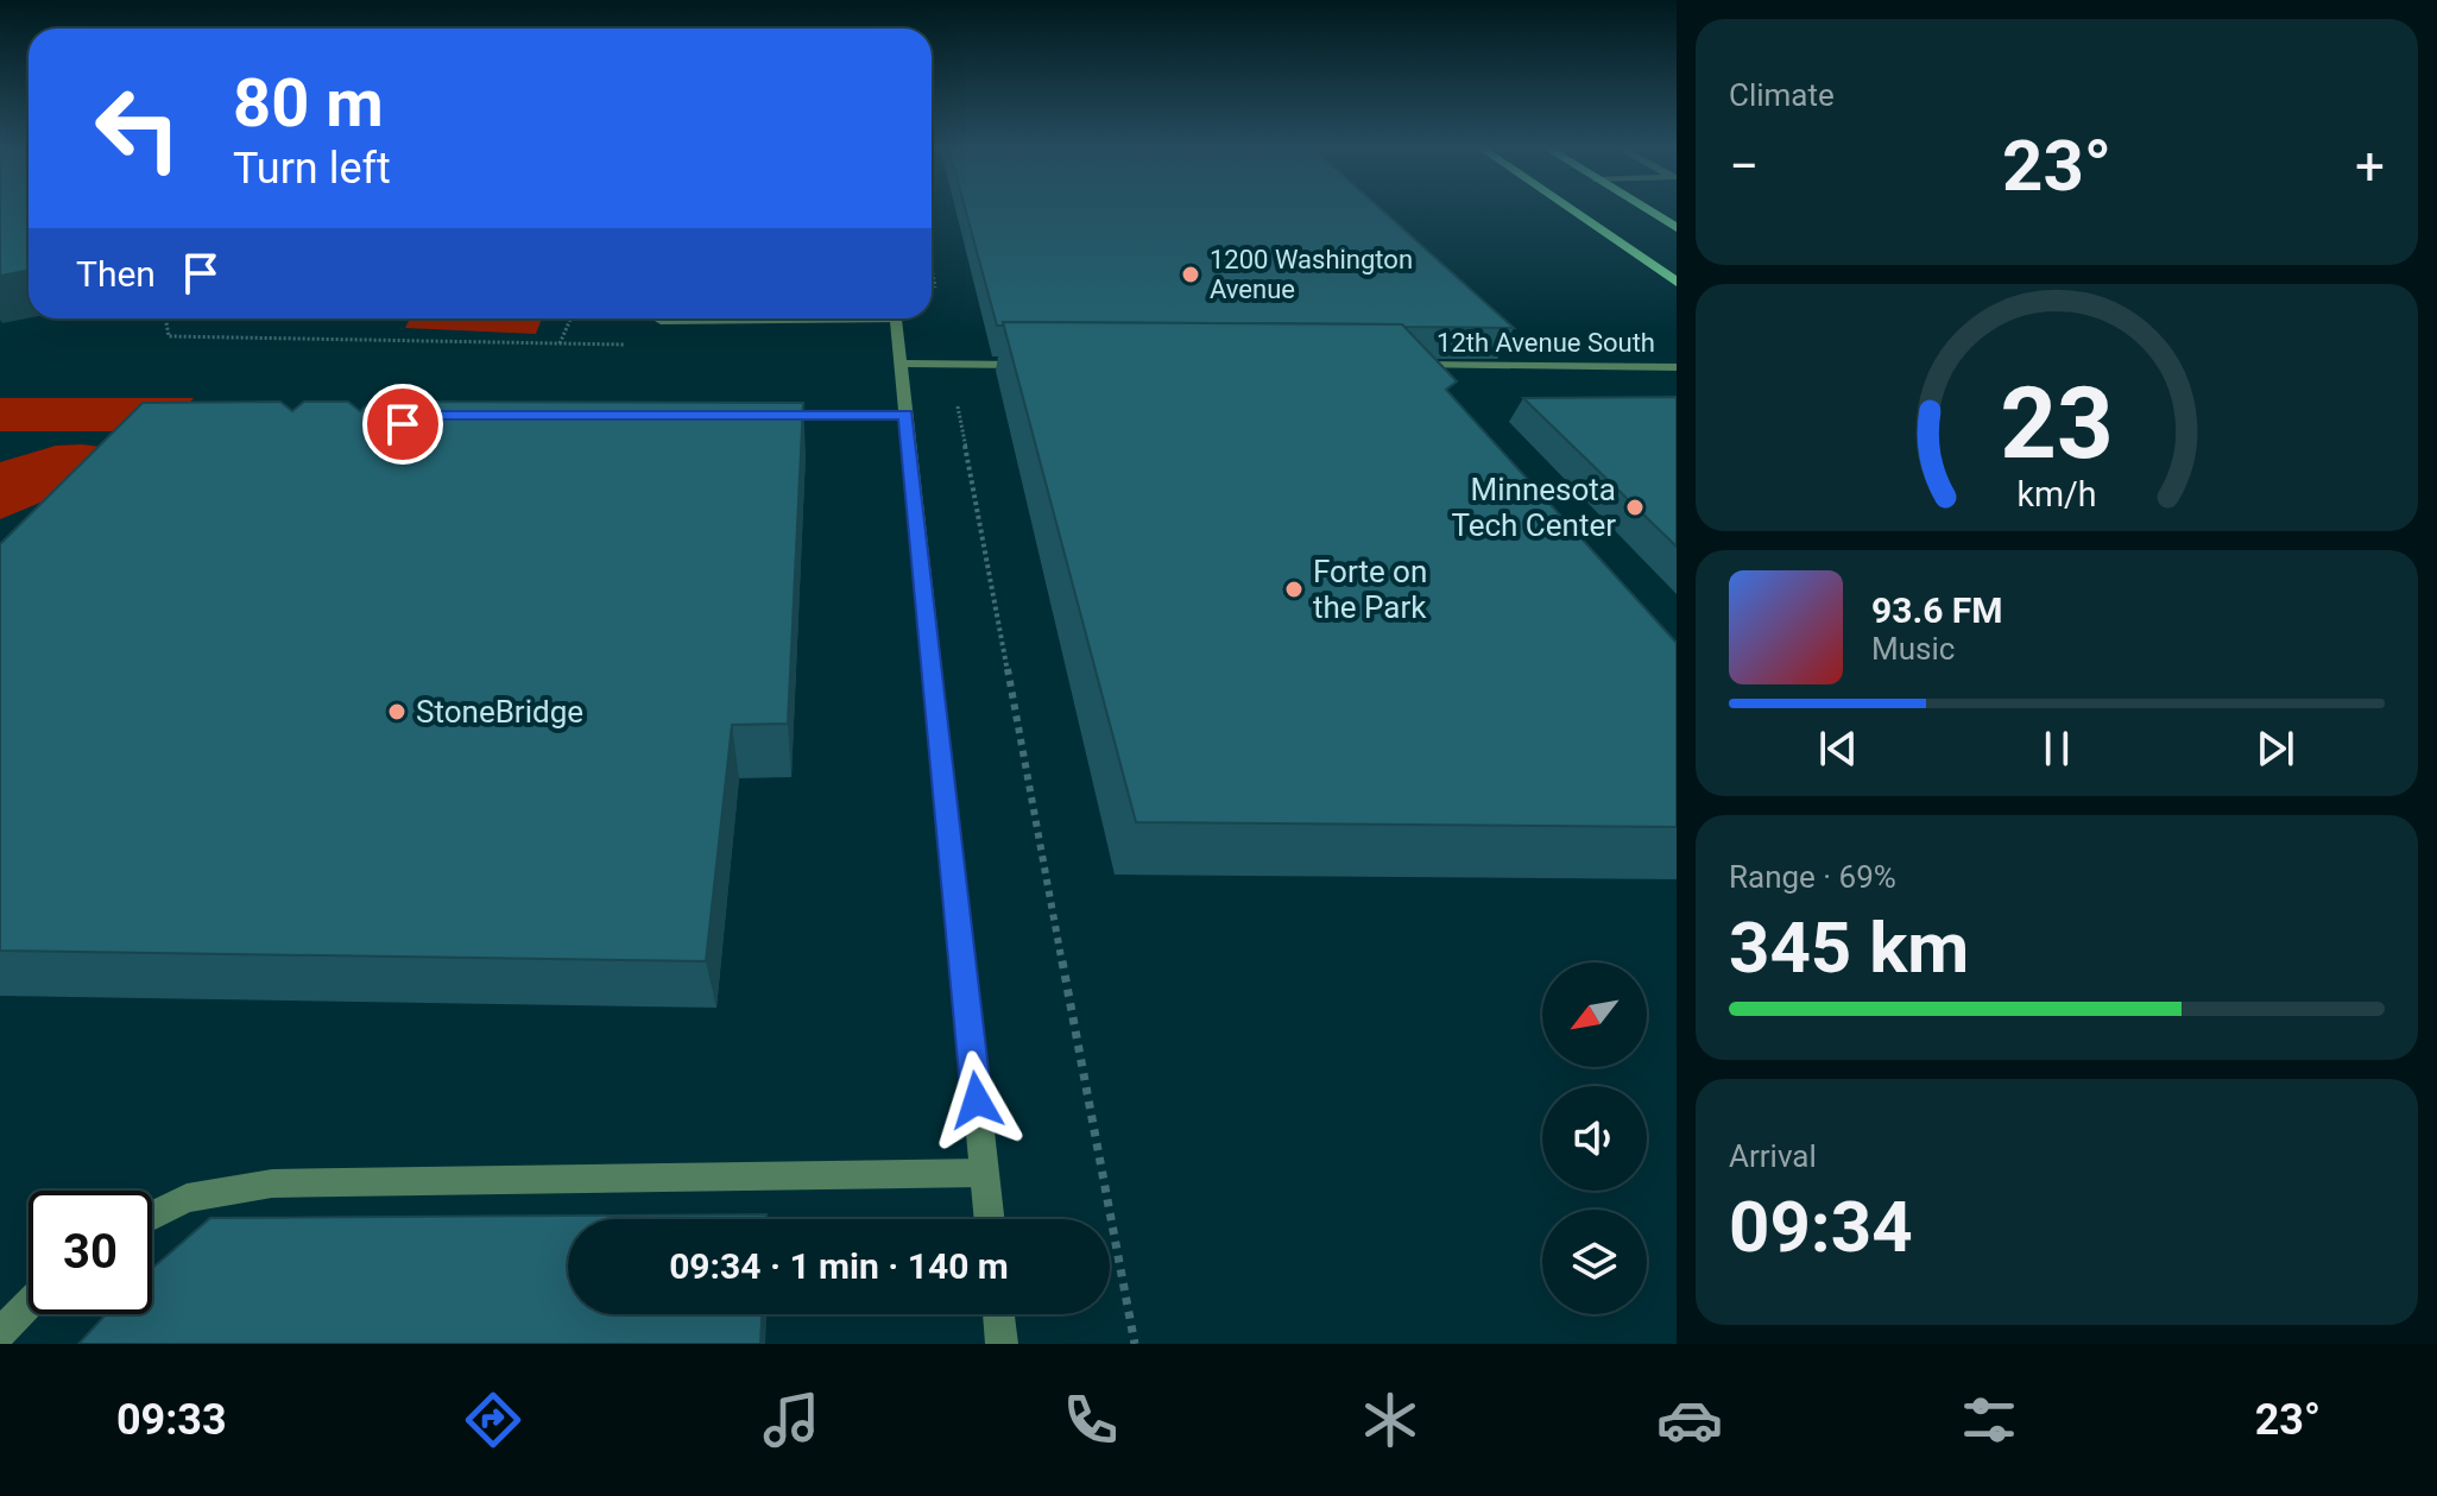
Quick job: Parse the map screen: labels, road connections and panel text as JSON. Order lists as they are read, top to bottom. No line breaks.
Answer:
{"streets":{"street":["12th Avenue South"]},"places":["1200 Washington Avenue","Minnesota Tech Center","Forte on the Park","StoneBridge"],"north":"bottom left","page":{"tile":["Climate",["Range · 69%","345 km"],["Arrival","09:34"]],"turn":["80 m","Turn left"],"heat":["−","23°","+"],"then":"Then","song":["93.6 FM","Music"],"limit":"30","trip":"09:34 · 1 min · 140 m","tabs":["09:33","23°"],"gauge":["23","km/h"]}}
